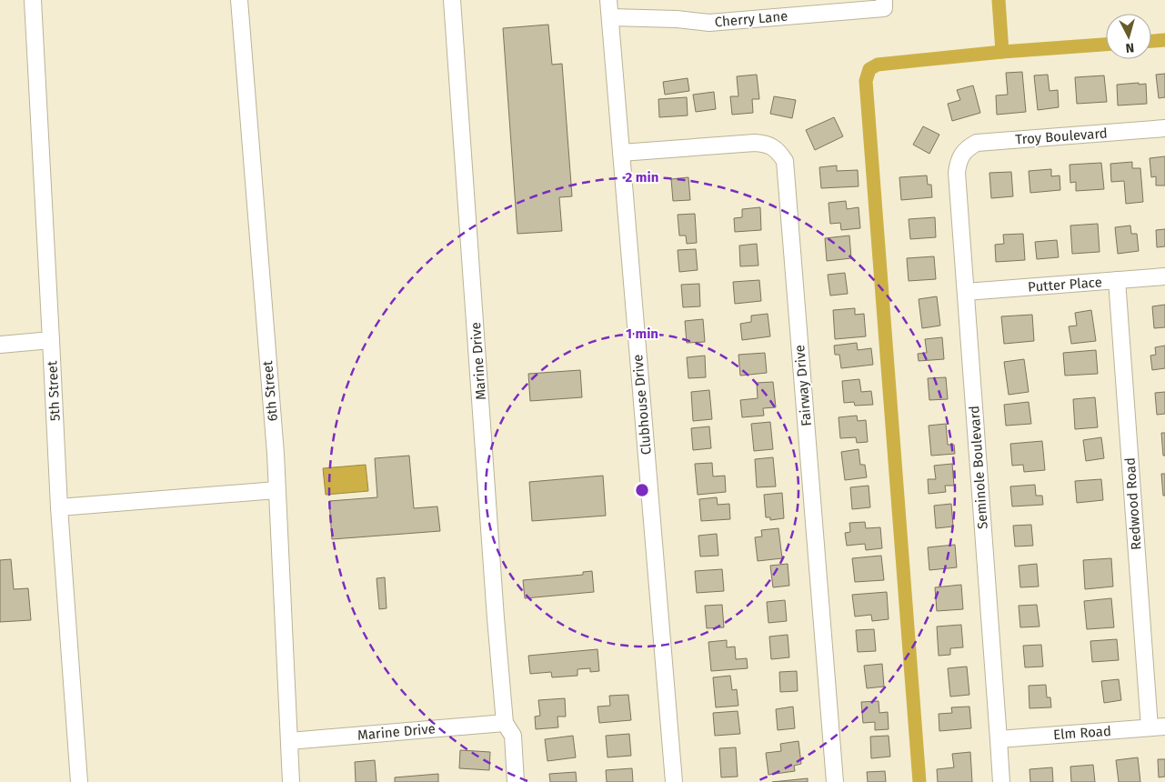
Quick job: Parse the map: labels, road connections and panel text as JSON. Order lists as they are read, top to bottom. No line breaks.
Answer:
{"streets":{"street":["Cherry Lane","Troy Boulevard","Putter Place","Marine Drive","Fairway Drive","5th Street","6th Street","Clubhouse Drive","Seminole Boulevard","Redwood Road","Elm Road"]},"crossings":[["Cherry Lane","Clubhouse Drive"],["Troy Boulevard","Seminole Boulevard"],["Putter Place","Seminole Boulevard"],["Putter Place","Redwood Road"],["Marine Drive","6th Street"],["Fairway Drive","Clubhouse Drive"],["Seminole Boulevard","Elm Road"],["Redwood Road","Elm Road"]],"north":"bottom","rings":["2 min","1 min"]}
